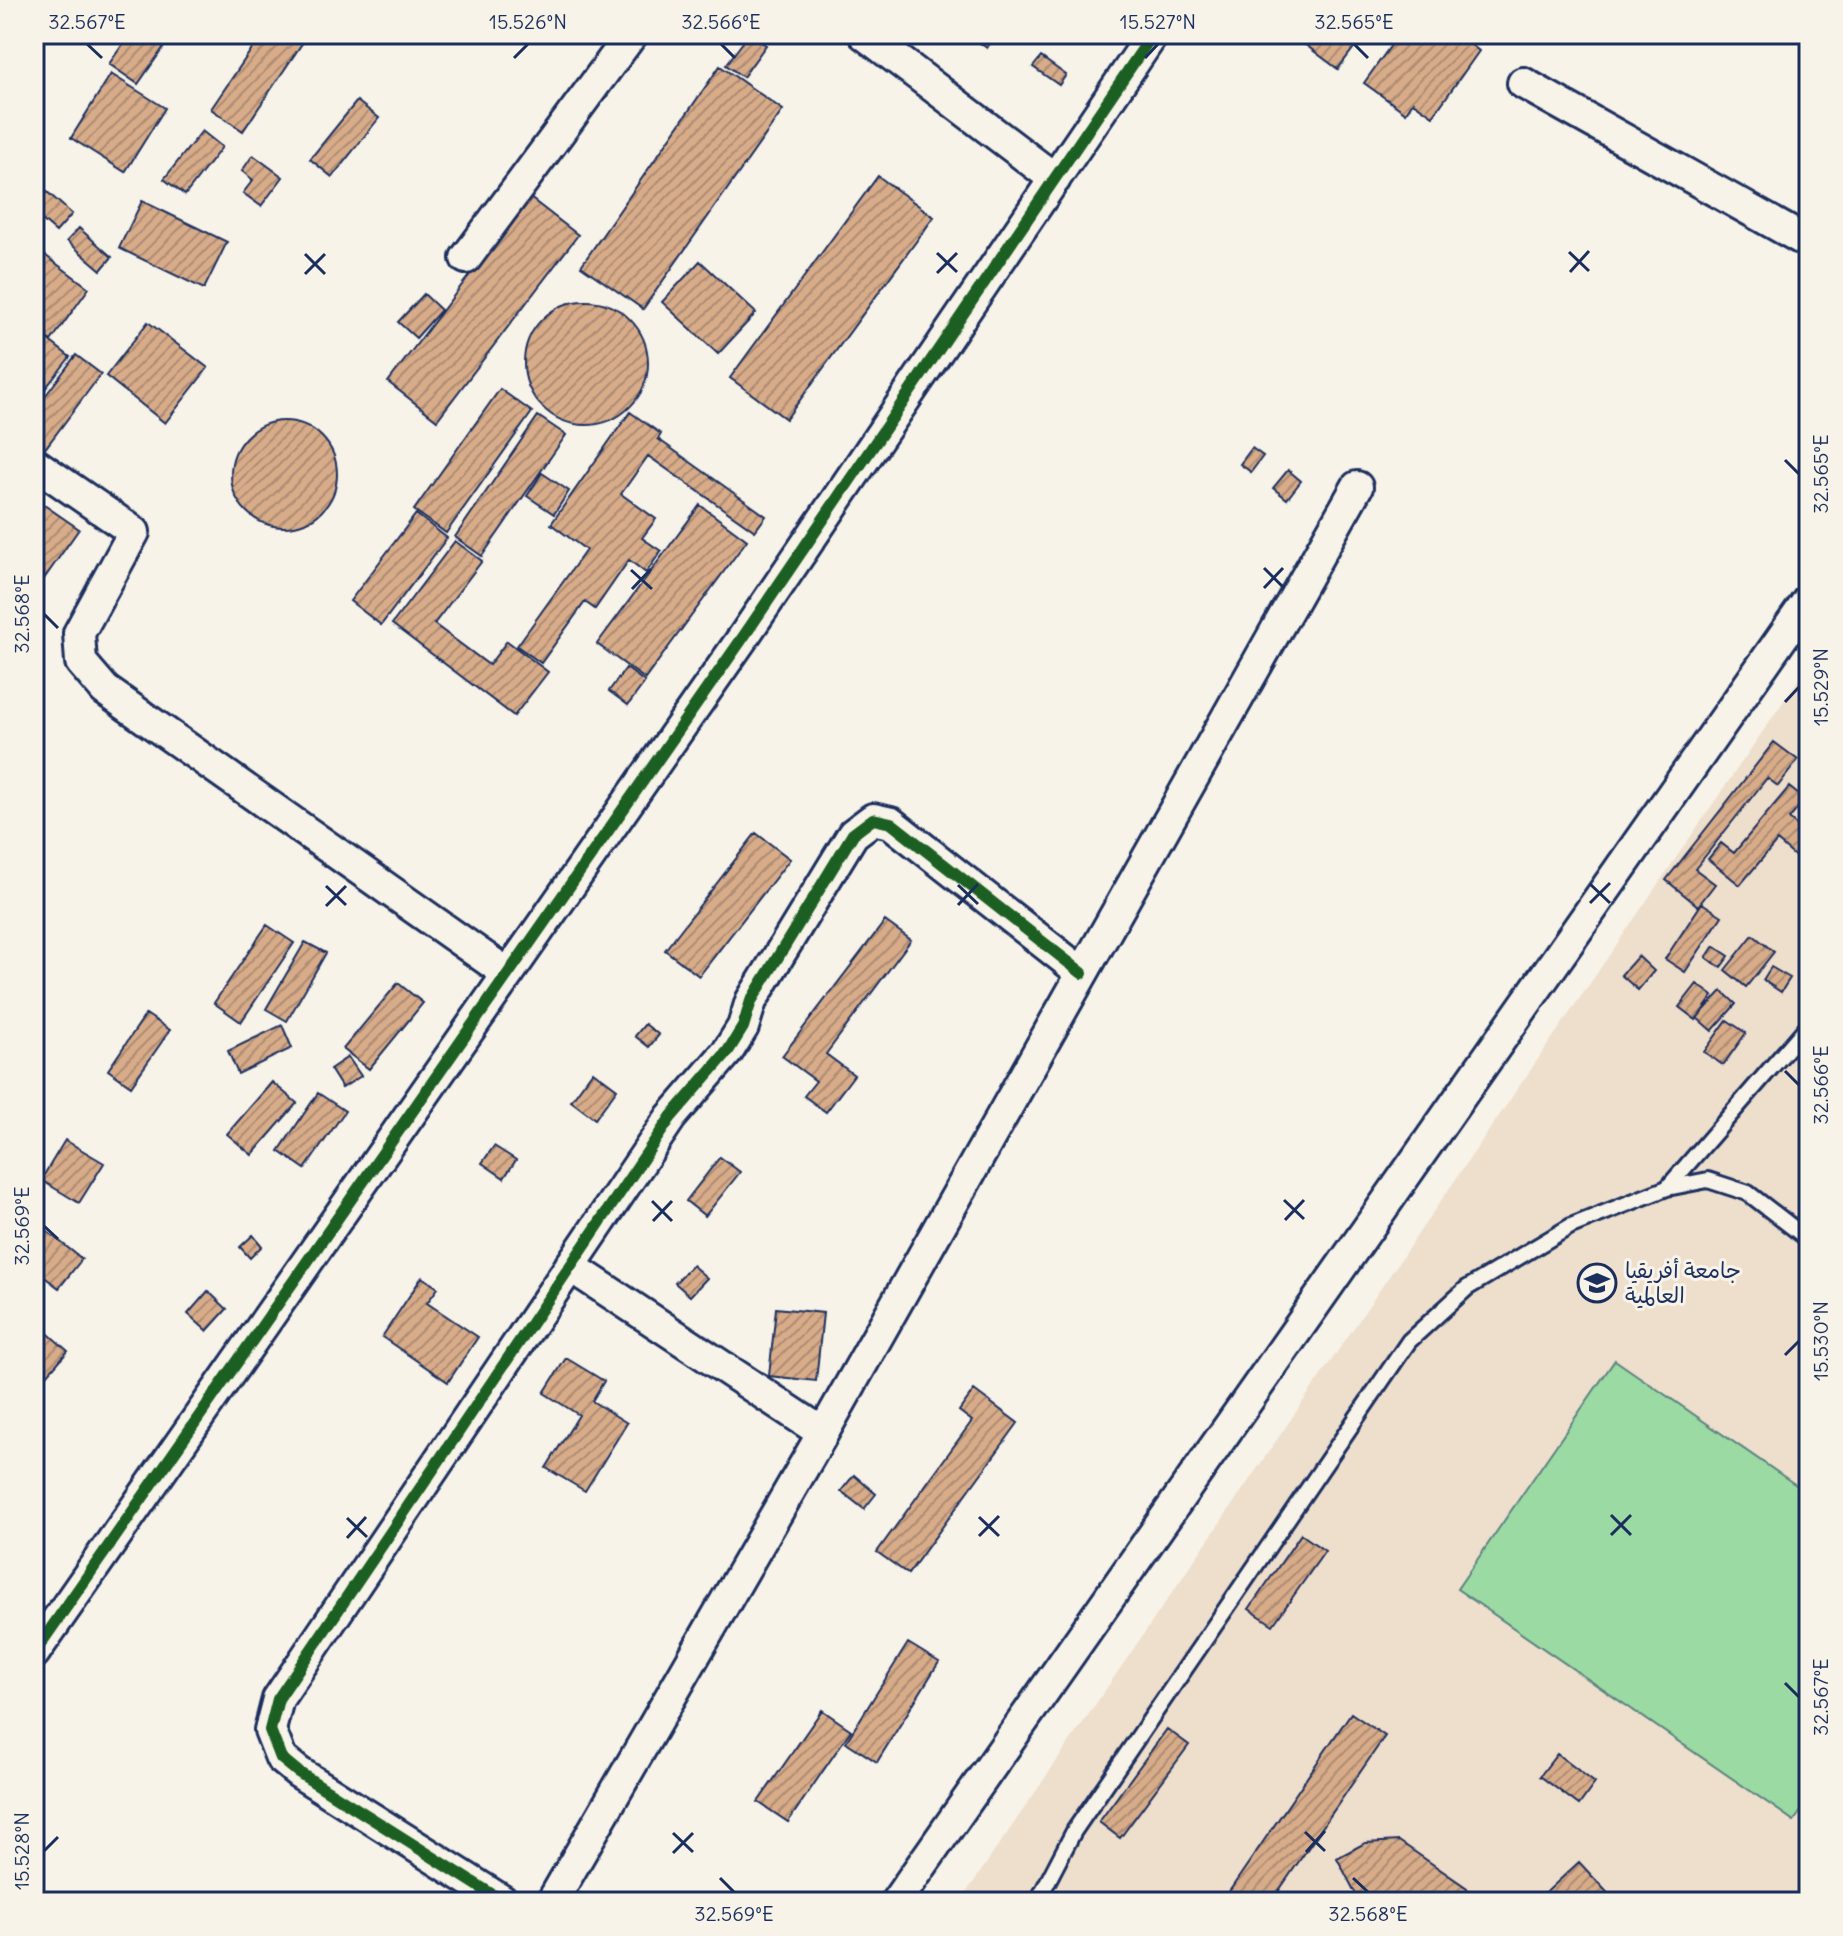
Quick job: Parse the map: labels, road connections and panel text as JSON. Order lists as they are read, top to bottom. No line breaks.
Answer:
{"places":{"school or university":["جامعة أفريقيا العالمية"]},"coordinates":["32.567°E","15.526°N","32.566°E","15.527°N","32.565°E","32.568°E","15.529°N","32.569°E","15.530°N","15.528°N"]}
